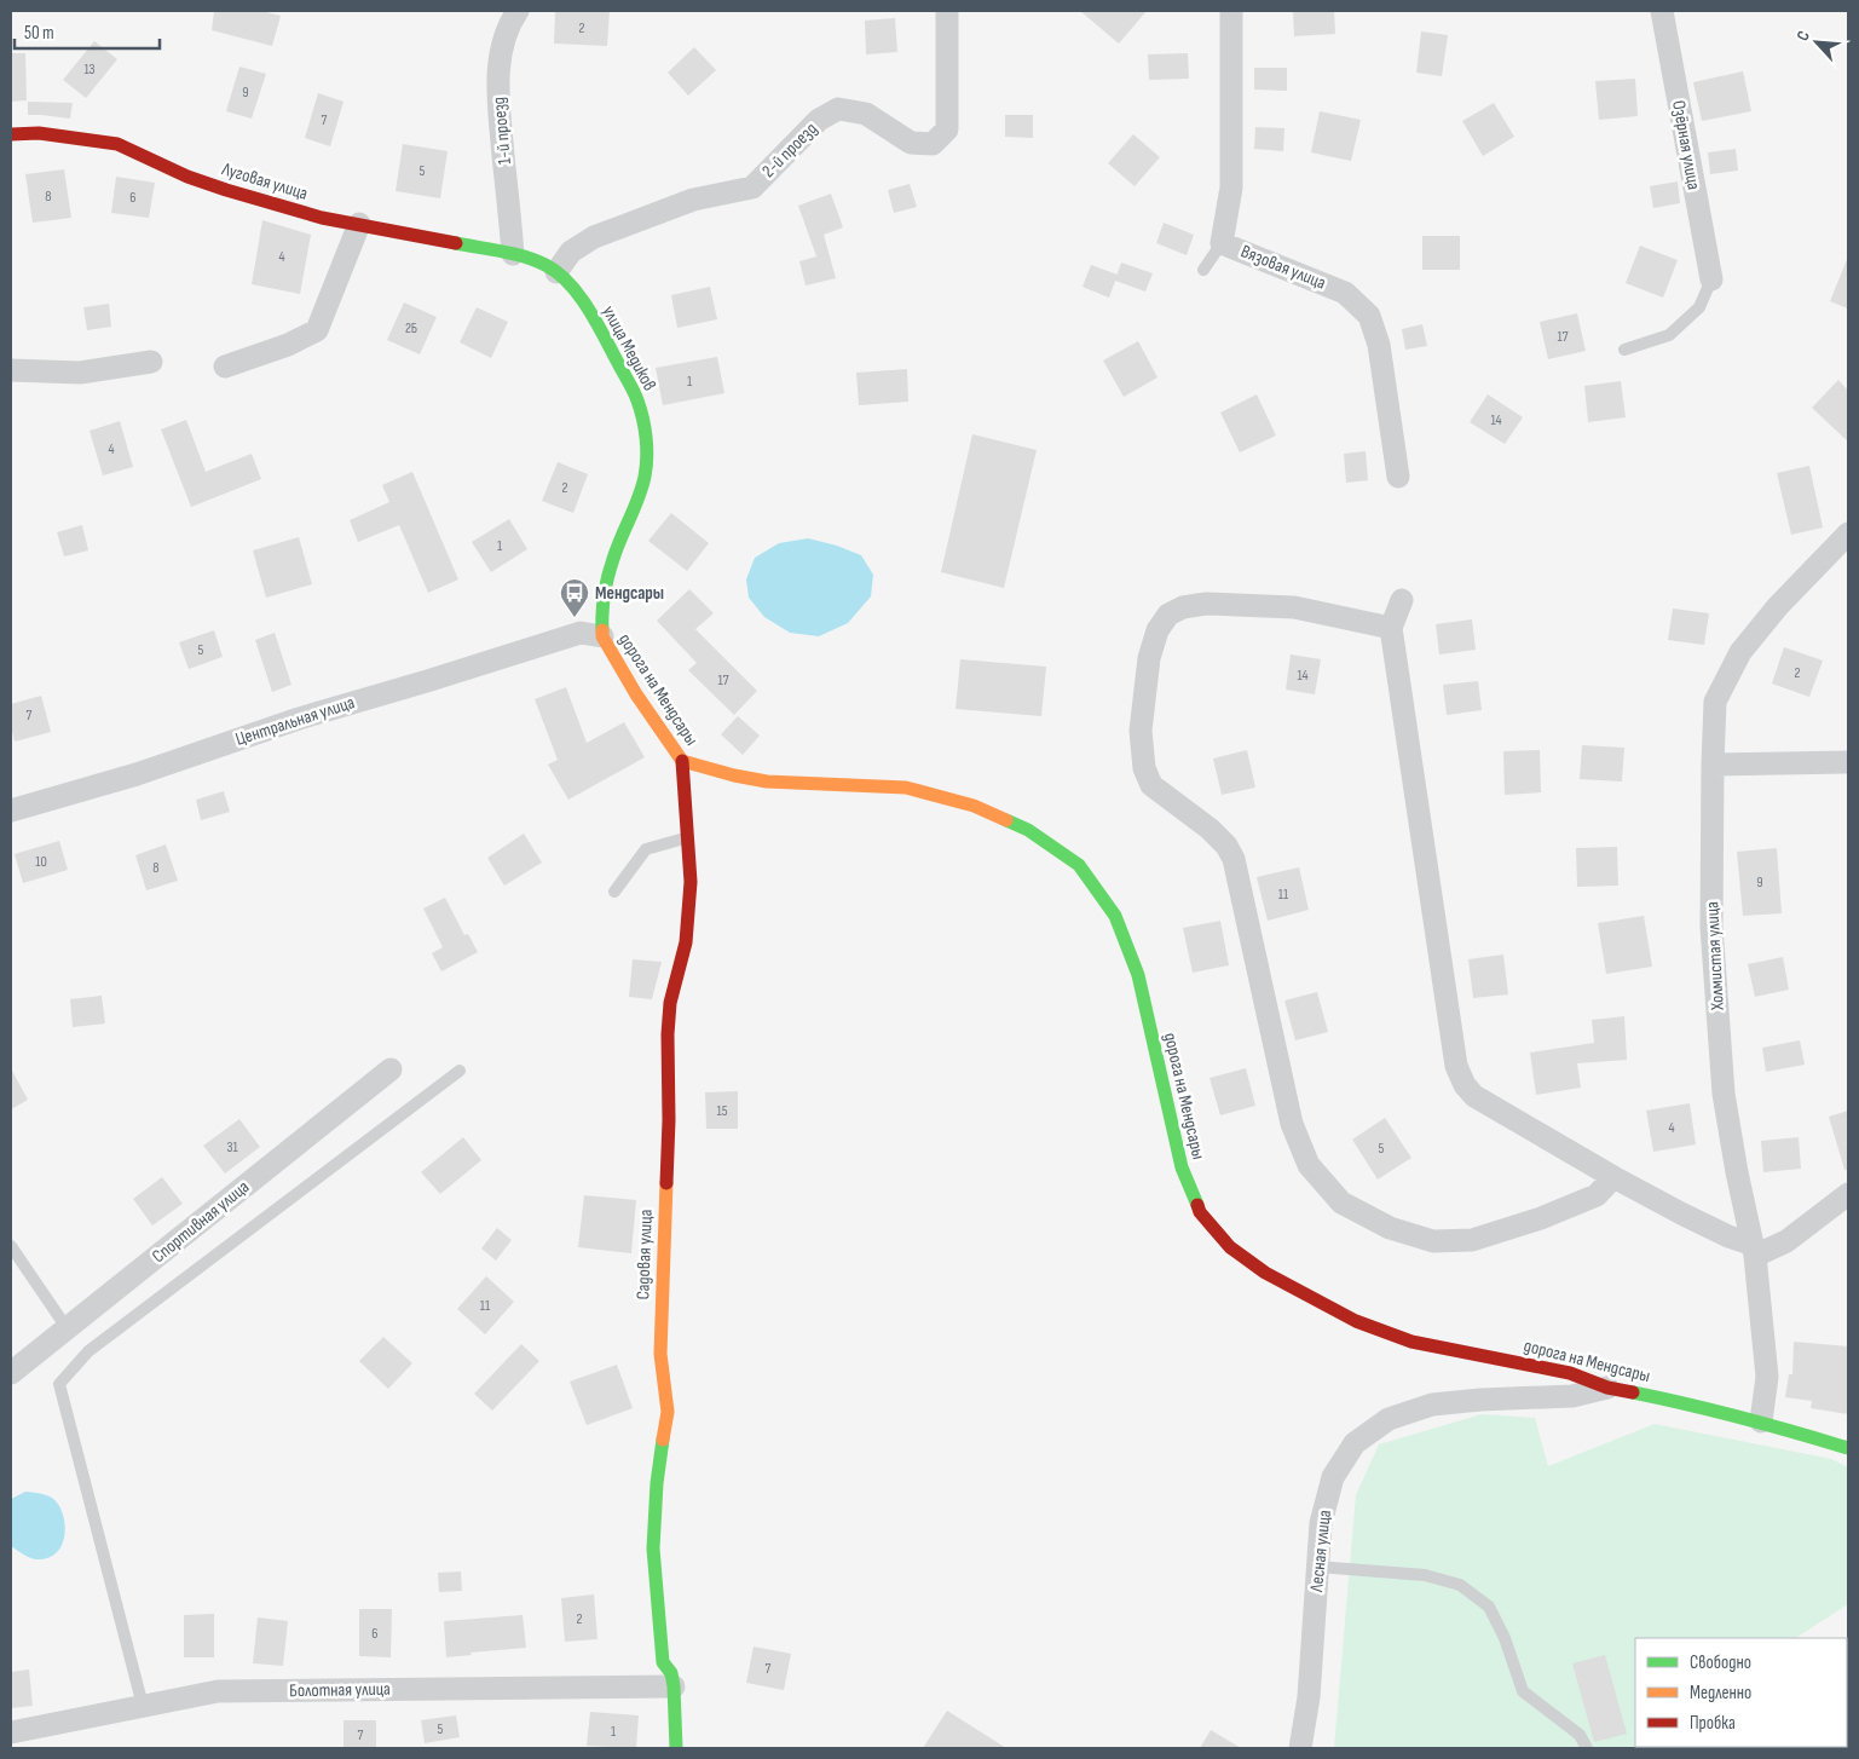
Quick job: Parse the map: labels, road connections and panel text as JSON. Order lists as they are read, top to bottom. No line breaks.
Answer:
{"streets":{"street":["1-й проезд","Озёрная улица","2-й проезд","Луговая улица","Вязовая улица","улица Медиков","дорога на Мендсары","Центральная улица","Холмистая улица","Спортивная улица","Садовая улица","Лесная улица","Болотная улица"]},"crossings":[["1-й проезд","Луговая улица"],["1-й проезд","улица Медиков"],["2-й проезд","улица Медиков"],["Луговая улица","улица Медиков"],["улица Медиков","дорога на Мендсары"],["улица Медиков","Центральная улица"],["дорога на Мендсары","Центральная улица"],["дорога на Мендсары","Холмистая улица"],["дорога на Мендсары","Садовая улица"],["дорога на Мендсары","Лесная улица"],["Садовая улица","Болотная улица"]],"places":{"bus stop":["Мендсары"]},"house_numbers":["2","13","9","7","5","8","6","4","2Б","17","1","14","4","2","1","5","2","14","17","7","10","8","9","11","15","4","31","5","11","2","6","7","5","1","7"],"legend":["Свободно","Медленно","Пробка"],"scale_bar":"50 m","north":"top left"}
